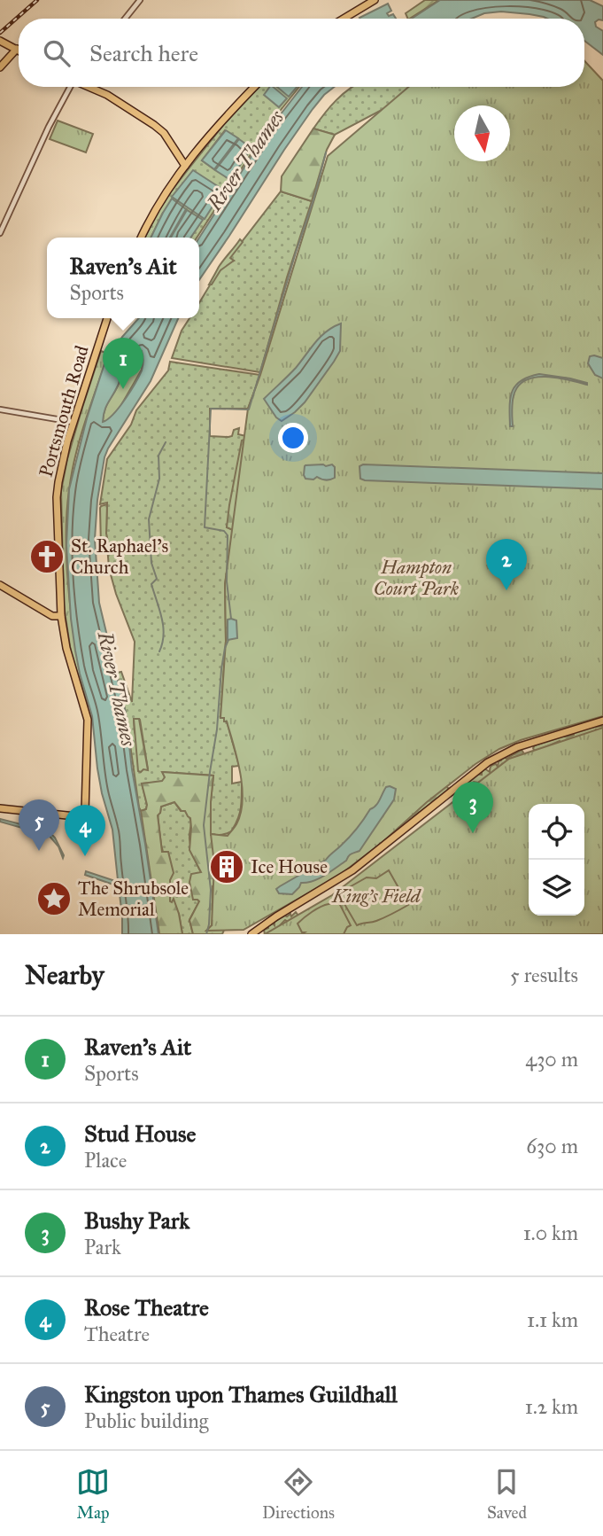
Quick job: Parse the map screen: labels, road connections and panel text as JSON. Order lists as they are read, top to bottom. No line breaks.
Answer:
{"streets":{"main road":["Portsmouth Road"]},"water":["River Thames"],"parks":["Hampton Court Park","King's Field"],"places":{"church":["St. Raphael's Church"],"building":["Ice House"],"place":["The Shrubsole Memorial"]},"north":"bottom","page":{"search":"Search here","popup":["Raven's Ait","Sports"],"pins":["1","2","3","5","4"],"heading":["Nearby","5 results"],"list":[{"mark":"1","name":"Raven's Ait","note":"Sports","value":"430 m"},{"mark":"2","name":"Stud House","note":"Place","value":"630 m"},{"mark":"3","name":"Bushy Park","note":"Park","value":"1.0 km"},{"mark":"4","name":"Rose Theatre","note":"Theatre","value":"1.1 km"},{"mark":"5","name":"Kingston upon Thames Guildhall","note":"Public building","value":"1.2 km"}],"nav":["Map","Directions","Saved"]}}
